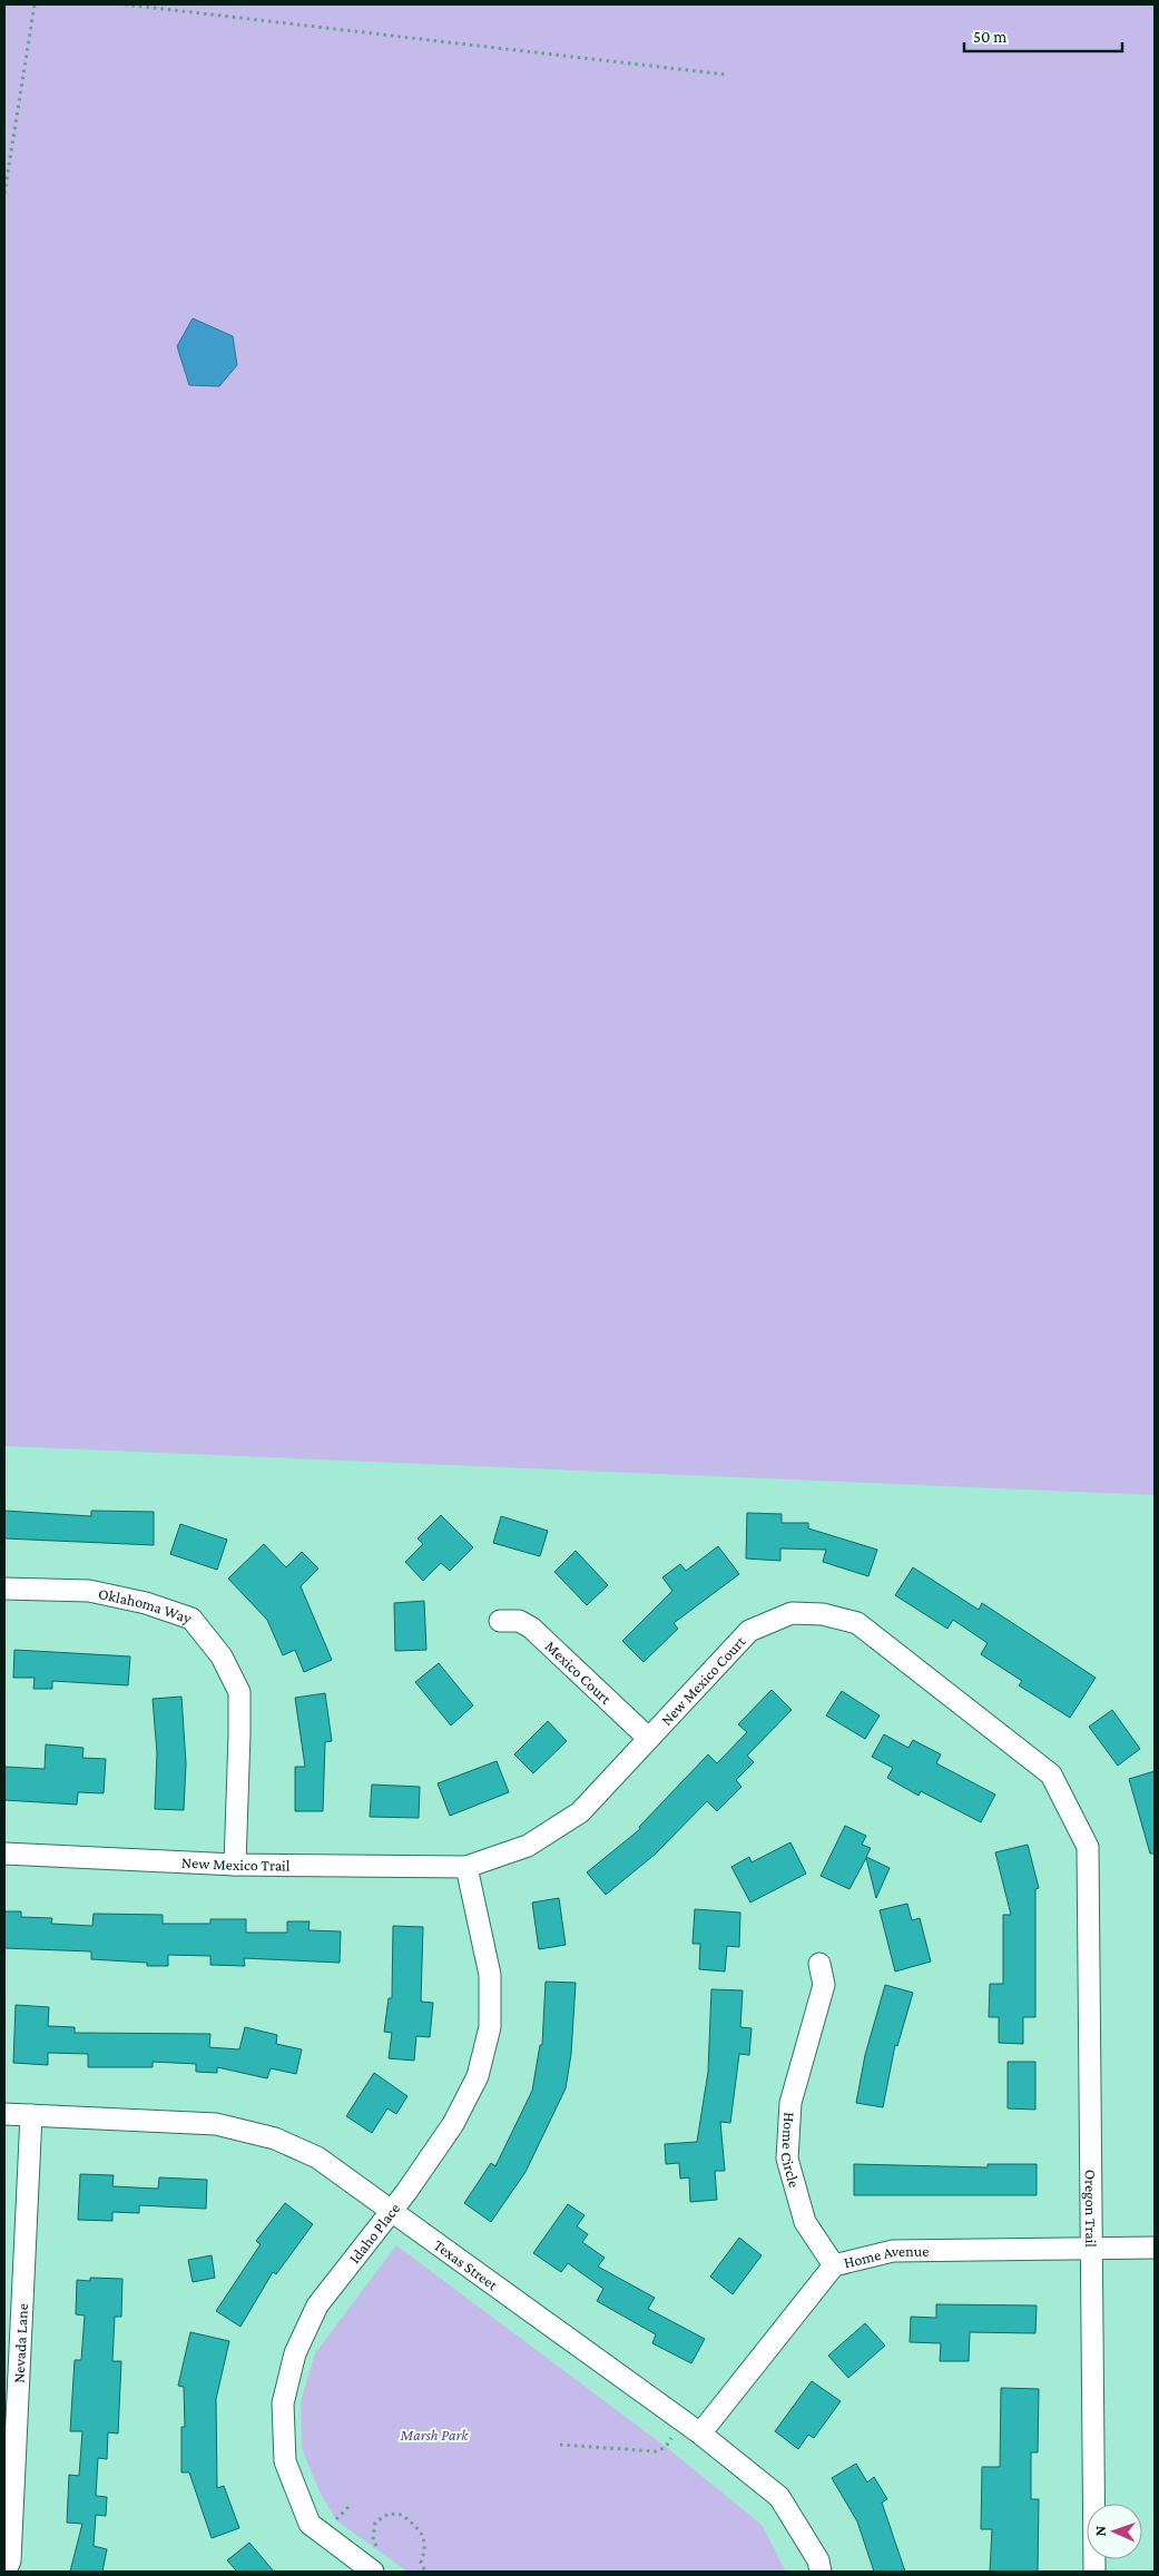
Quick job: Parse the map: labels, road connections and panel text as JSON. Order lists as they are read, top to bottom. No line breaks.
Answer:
{"streets":{"street":["Oklahoma Way","Mexico Court","New Mexico Court","New Mexico Trail","Home Circle","Oregon Trail","Idaho Place","Home Avenue","Texas Street","Nevada Lane"]},"crossings":[["Oklahoma Way","New Mexico Trail"],["Mexico Court","New Mexico Court"],["New Mexico Court","New Mexico Trail"],["New Mexico Court","Oregon Trail"],["New Mexico Court","Idaho Place"],["New Mexico Trail","Idaho Place"],["Home Circle","Home Avenue"],["Oregon Trail","Home Avenue"],["Idaho Place","Texas Street"],["Home Avenue","Texas Street"],["Texas Street","Nevada Lane"]],"parks":["Marsh Park"],"scale_bar":"50 m","north":"left"}
